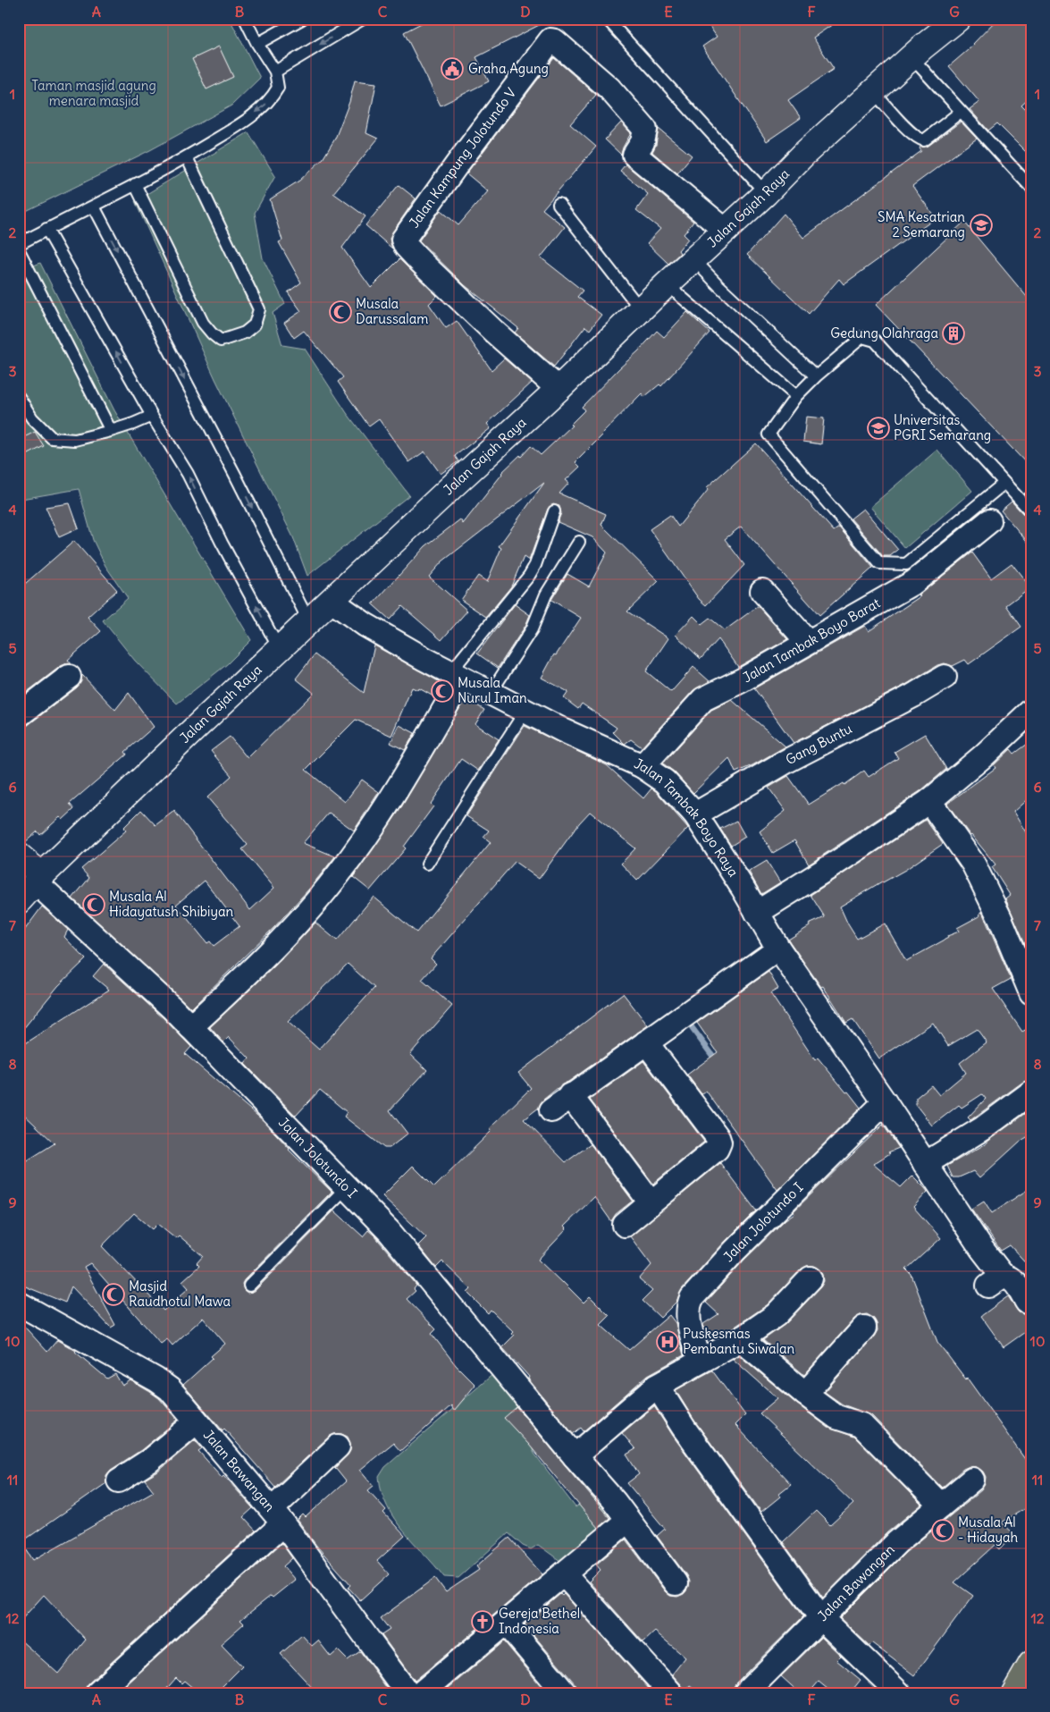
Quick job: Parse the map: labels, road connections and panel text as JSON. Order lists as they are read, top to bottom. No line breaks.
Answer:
{"streets":{"main road":["Jalan Gajah Raya"],"street":["Jalan Kampung Jolotundo V","Jalan Tambak Boyo Barat","Gang Buntu","Jalan Tambak Boyo Raya","Jalan Jolotundo I","Jalan Bawangan"]},"crossings":[["Jalan Kampung Jolotundo V","Jalan Gajah Raya"],["Jalan Gajah Raya","Jalan Tambak Boyo Raya"],["Jalan Gajah Raya","Jalan Jolotundo I"],["Jalan Tambak Boyo Barat","Jalan Tambak Boyo Raya"],["Gang Buntu","Jalan Tambak Boyo Raya"],["Jalan Tambak Boyo Raya","Jalan Jolotundo I"]],"parks":["Taman masjid agung menara masjid"],"places":{"public building":["Graha Agung"],"school or university":["SMA Kesatrian 2 Semarang","Universitas PGRI Semarang"],"mosque":["Musala Darussalam","Musala Nurul Iman","Musala Al Hidayatush Shibiyan","Masjid Raudhotul Mawa","Musala Al - Hidayah"],"building":["Gedung Olahraga"],"hospital":["Puskesmas Pembantu Siwalan"],"church":["Gereja Bethel Indonesia"]},"grid":{"columns":["A","B","C","D","E","F","G"],"rows":["1","2","3","4","5","6","7","8","9","10","11","12"]}}
